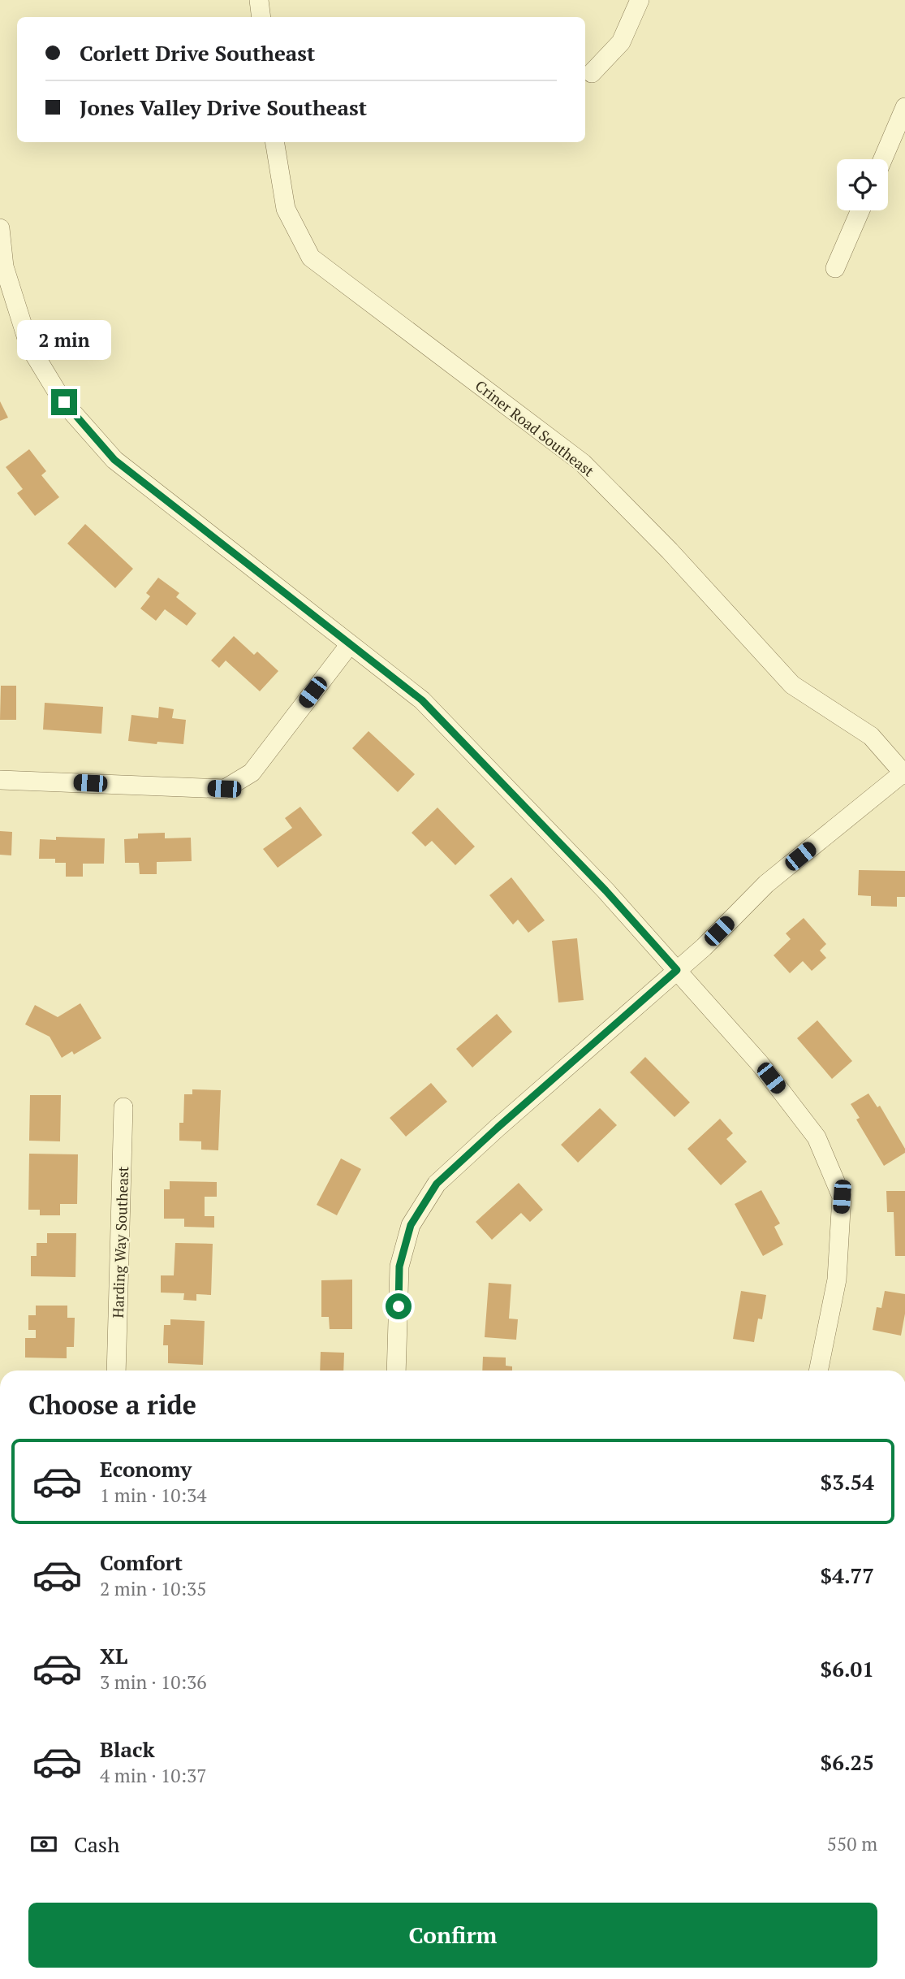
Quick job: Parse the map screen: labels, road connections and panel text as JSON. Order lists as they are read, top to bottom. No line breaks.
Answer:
{"streets":{"street":["Criner Road Southeast","Harding Way Southeast"]},"page":{"banner":["Corlett Drive Southeast","Jones Valley Drive Southeast"],"bubble":"2 min","heading":"Choose a ride","list":[{"name":"Economy","note":"1 min · 10:34","value":"$3.54"},{"name":"Comfort","note":"2 min · 10:35","value":"$4.77"},{"name":"XL","note":"3 min · 10:36","value":"$6.01"},{"name":"Black","note":"4 min · 10:37","value":"$6.25"}],"pay":["Cash","550 m"],"buttons":"Confirm"}}
